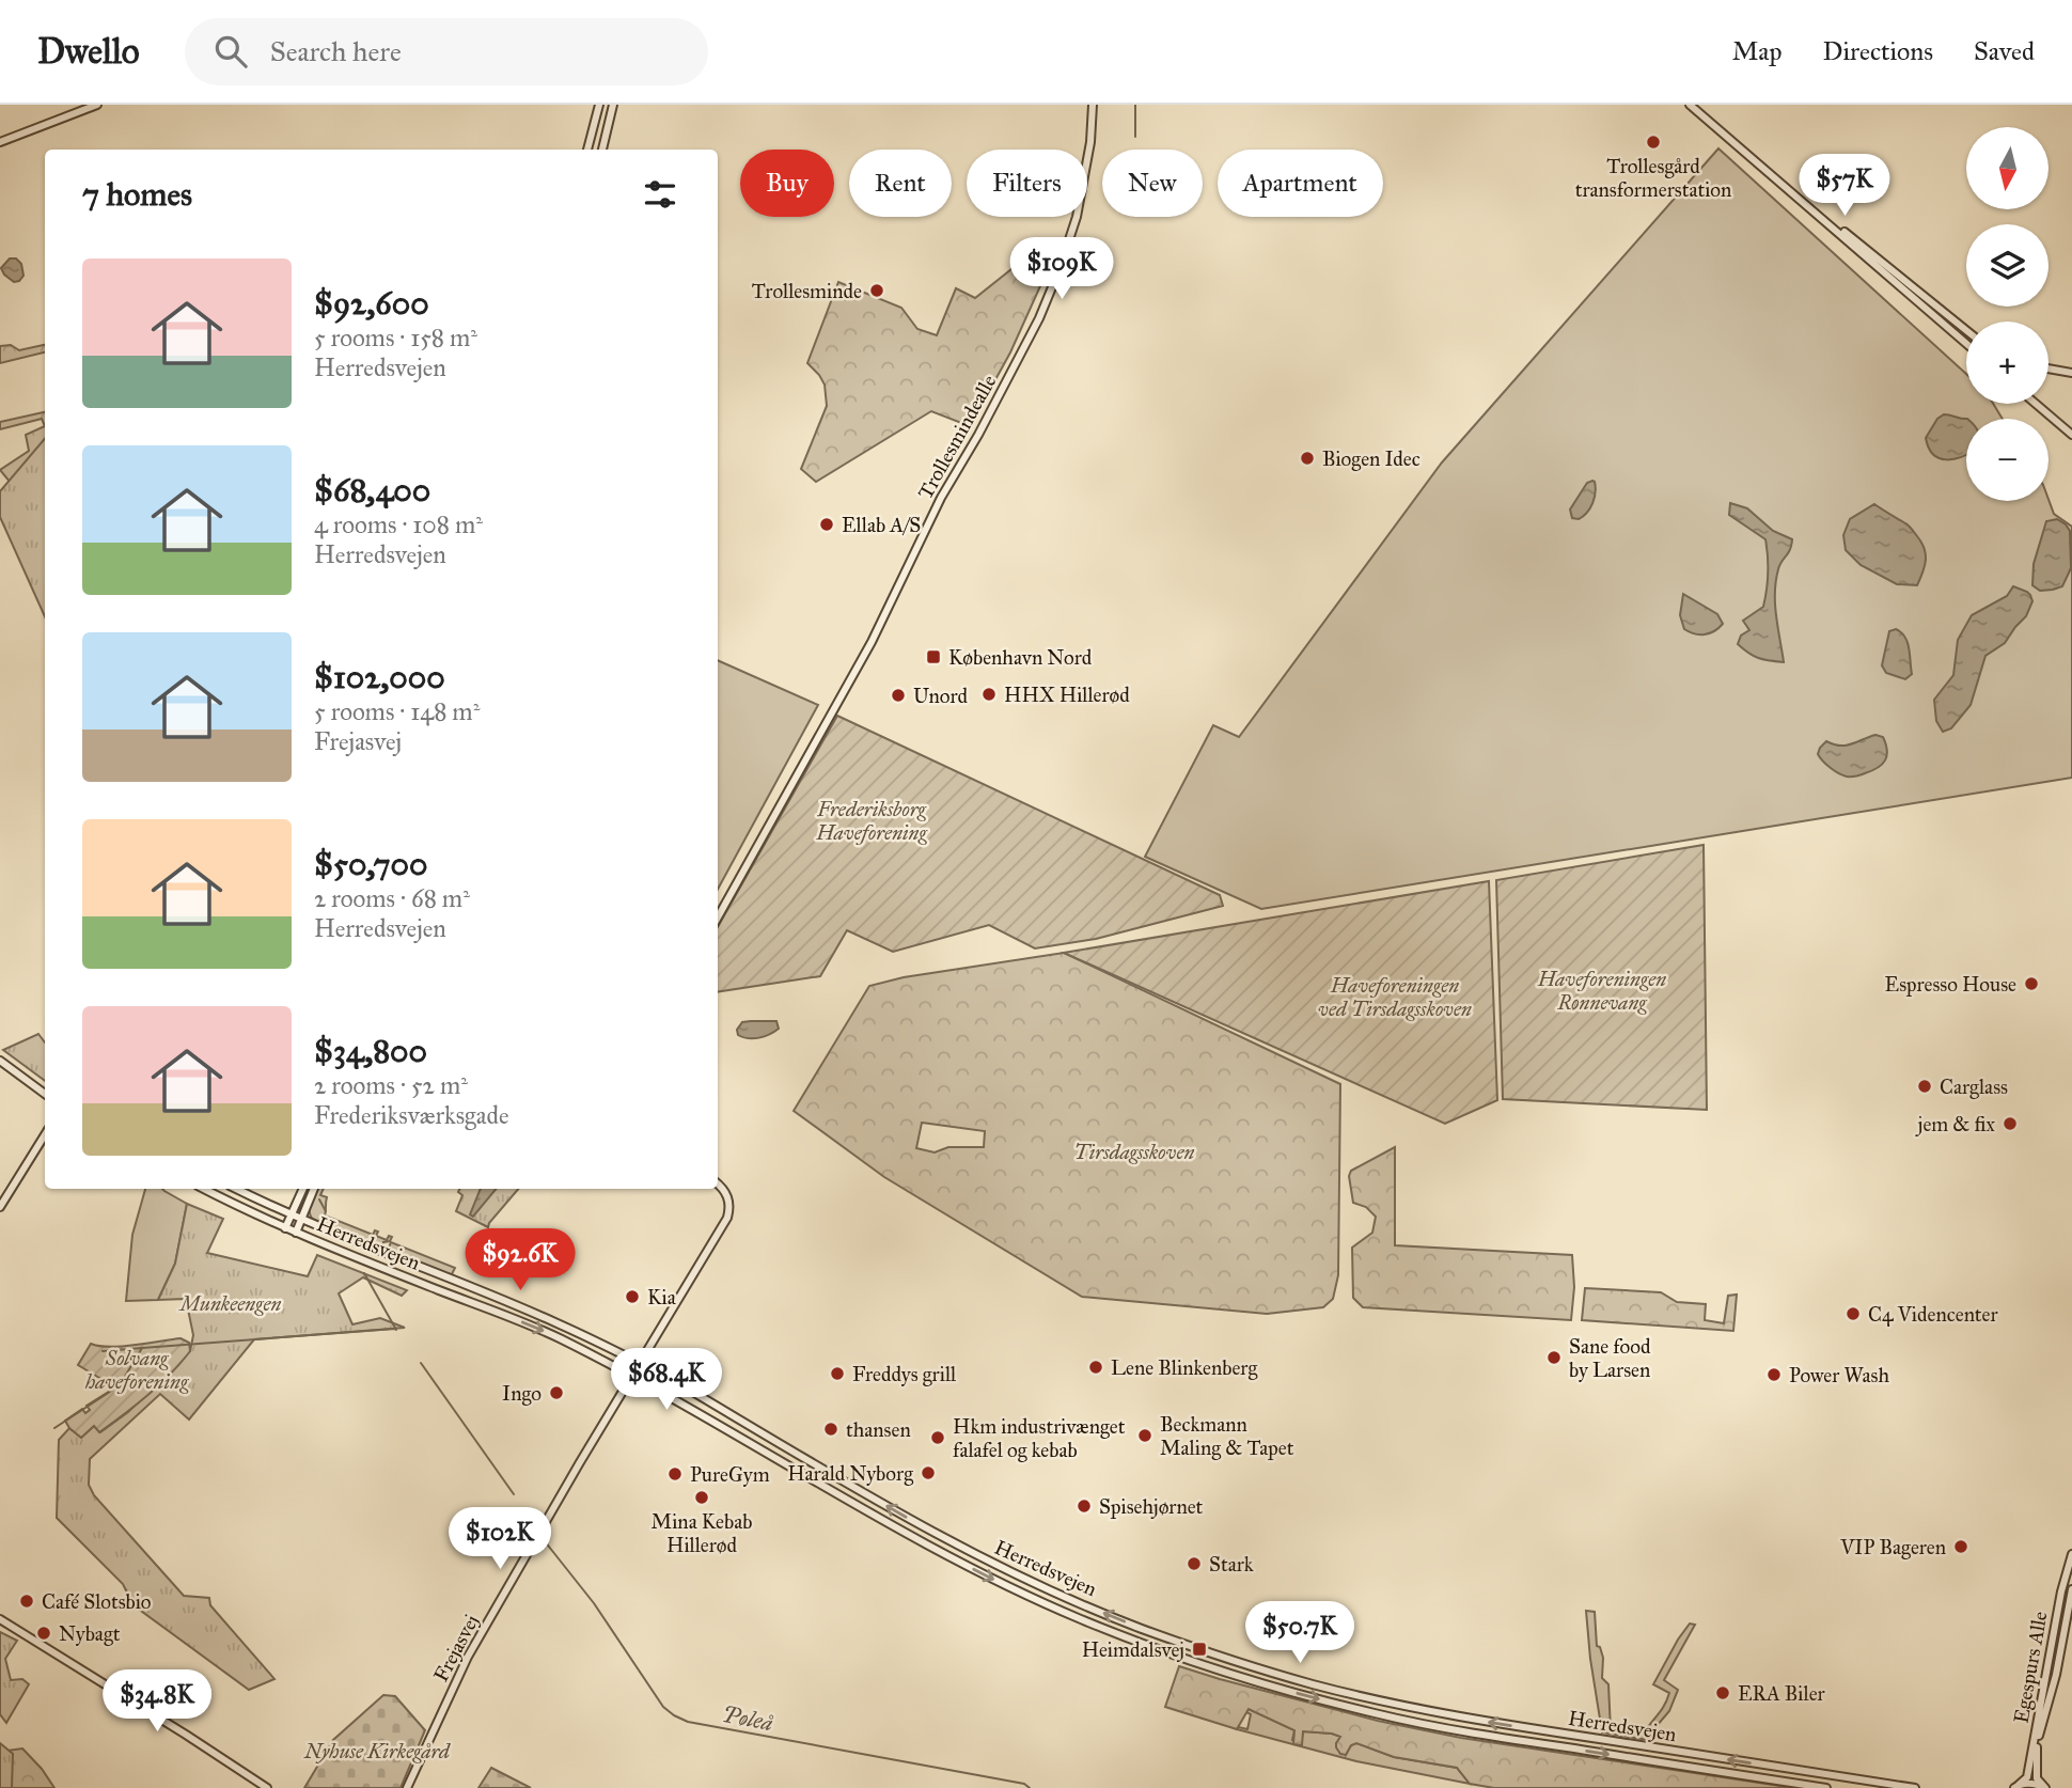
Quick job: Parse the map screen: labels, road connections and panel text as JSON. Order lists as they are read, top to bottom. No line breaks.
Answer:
{"streets":{"street":["Trollesmindealle","Herredsvejen","Frejasvej","Egespurs Alle"]},"crossings":[["Herredsvejen","Frejasvej"]],"water":["Pøleå"],"parks":["Frederiksborg Haveforening","Haveforeningen Rønnevang","Haveforeningen ved Tirsdagsskoven","Tirsdagsskoven","Munkeengen","Solvang haveforening","Nyhuse Kirkegård"],"places":{"other":["Trollesgård transformerstation","Trollesminde","Biogen Idec","Ellab A/S","HHX Hillerød","Unord","Espresso House","Carglass","jem & fix","Kia","C4 Videncenter","Sane food by Larsen","Lene Blinkenberg","Freddys grill","Power Wash","Ingo","thansen","Beckmann Maling & Tapet","Hkm industrivænget falafel og kebab","Harald Nyborg","PureGym","Mina Kebab Hillerød","Spisehjørnet","VIP Bageren","Stark","Café Slotsbio","Nybagt","ERA Biler"],"transit":["København Nord","Heimdalsvej"]},"north":"bottom","page":{"header":"Dwello","search":"Search here","nav":["Map","Directions","Saved"],"map_buttons":["+","−"],"chip":["Buy","Rent","Filters","New","Apartment"],"heading":"7 homes","price":["$57K","$109K","$92.6K","$68.4K","$102K","$50.7K","$34.8K"],"list":[{"name":"$92,600","note":"5 rooms · 158 m² · Herredsvejen"},{"name":"$68,400","note":"4 rooms · 108 m² · Herredsvejen"},{"name":"$102,000","note":"5 rooms · 148 m² · Frejasvej"},{"name":"$50,700","note":"2 rooms · 68 m² · Herredsvejen"},{"name":"$34,800","note":"2 rooms · 52 m² · Frederiksværksgade"}]}}
